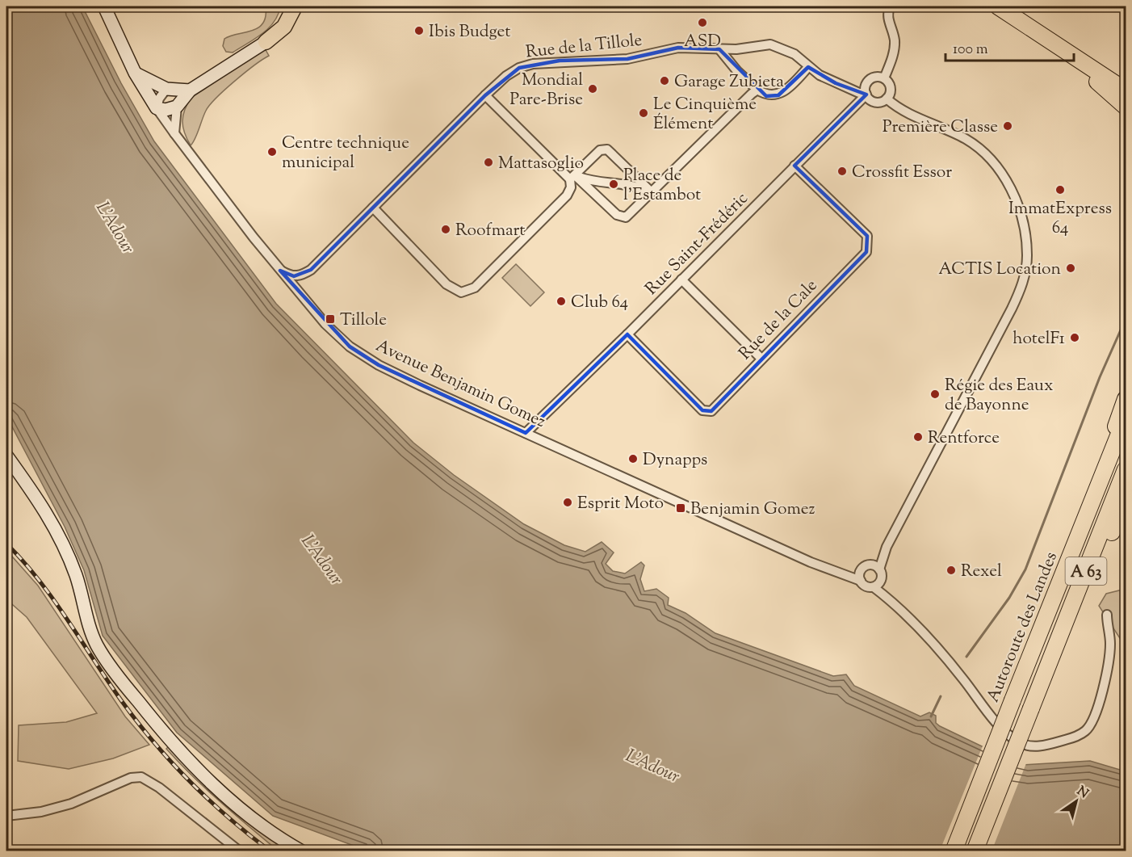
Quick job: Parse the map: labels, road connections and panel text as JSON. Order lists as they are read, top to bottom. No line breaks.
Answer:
{"streets":{"highway":["A 63","Autoroute des Landes"],"main road":["Avenue Benjamin Gomez"],"street":["Rue de la Tillole","Rue Saint-Frédéric","Rue de la Cale"]},"crossings":[["Rue de la Tillole","Rue Saint-Frédéric"],["Rue de la Tillole","Avenue Benjamin Gomez"],["Rue Saint-Frédéric","Rue de la Cale"],["Rue Saint-Frédéric","Avenue Benjamin Gomez"]],"water":["L'Adour"],"places":{"other":["ASD","Ibis Budget","Garage Zubieta","Mondial Pare-Brise","Le Cinquième Élément","Première Classe","Centre technique municipal","Mattasoglio","Crossfit Essor","Place de l'Estambot","ImmatExpress 64","Roofmart","ACTIS Location","Club 64","hotelF1","Régie des Eaux de Bayonne","Rentforce","Dynapps","Esprit Moto","Rexel"],"transit":["Tillole","Benjamin Gomez"]},"scale_bar":"100 m","north":"top right"}
